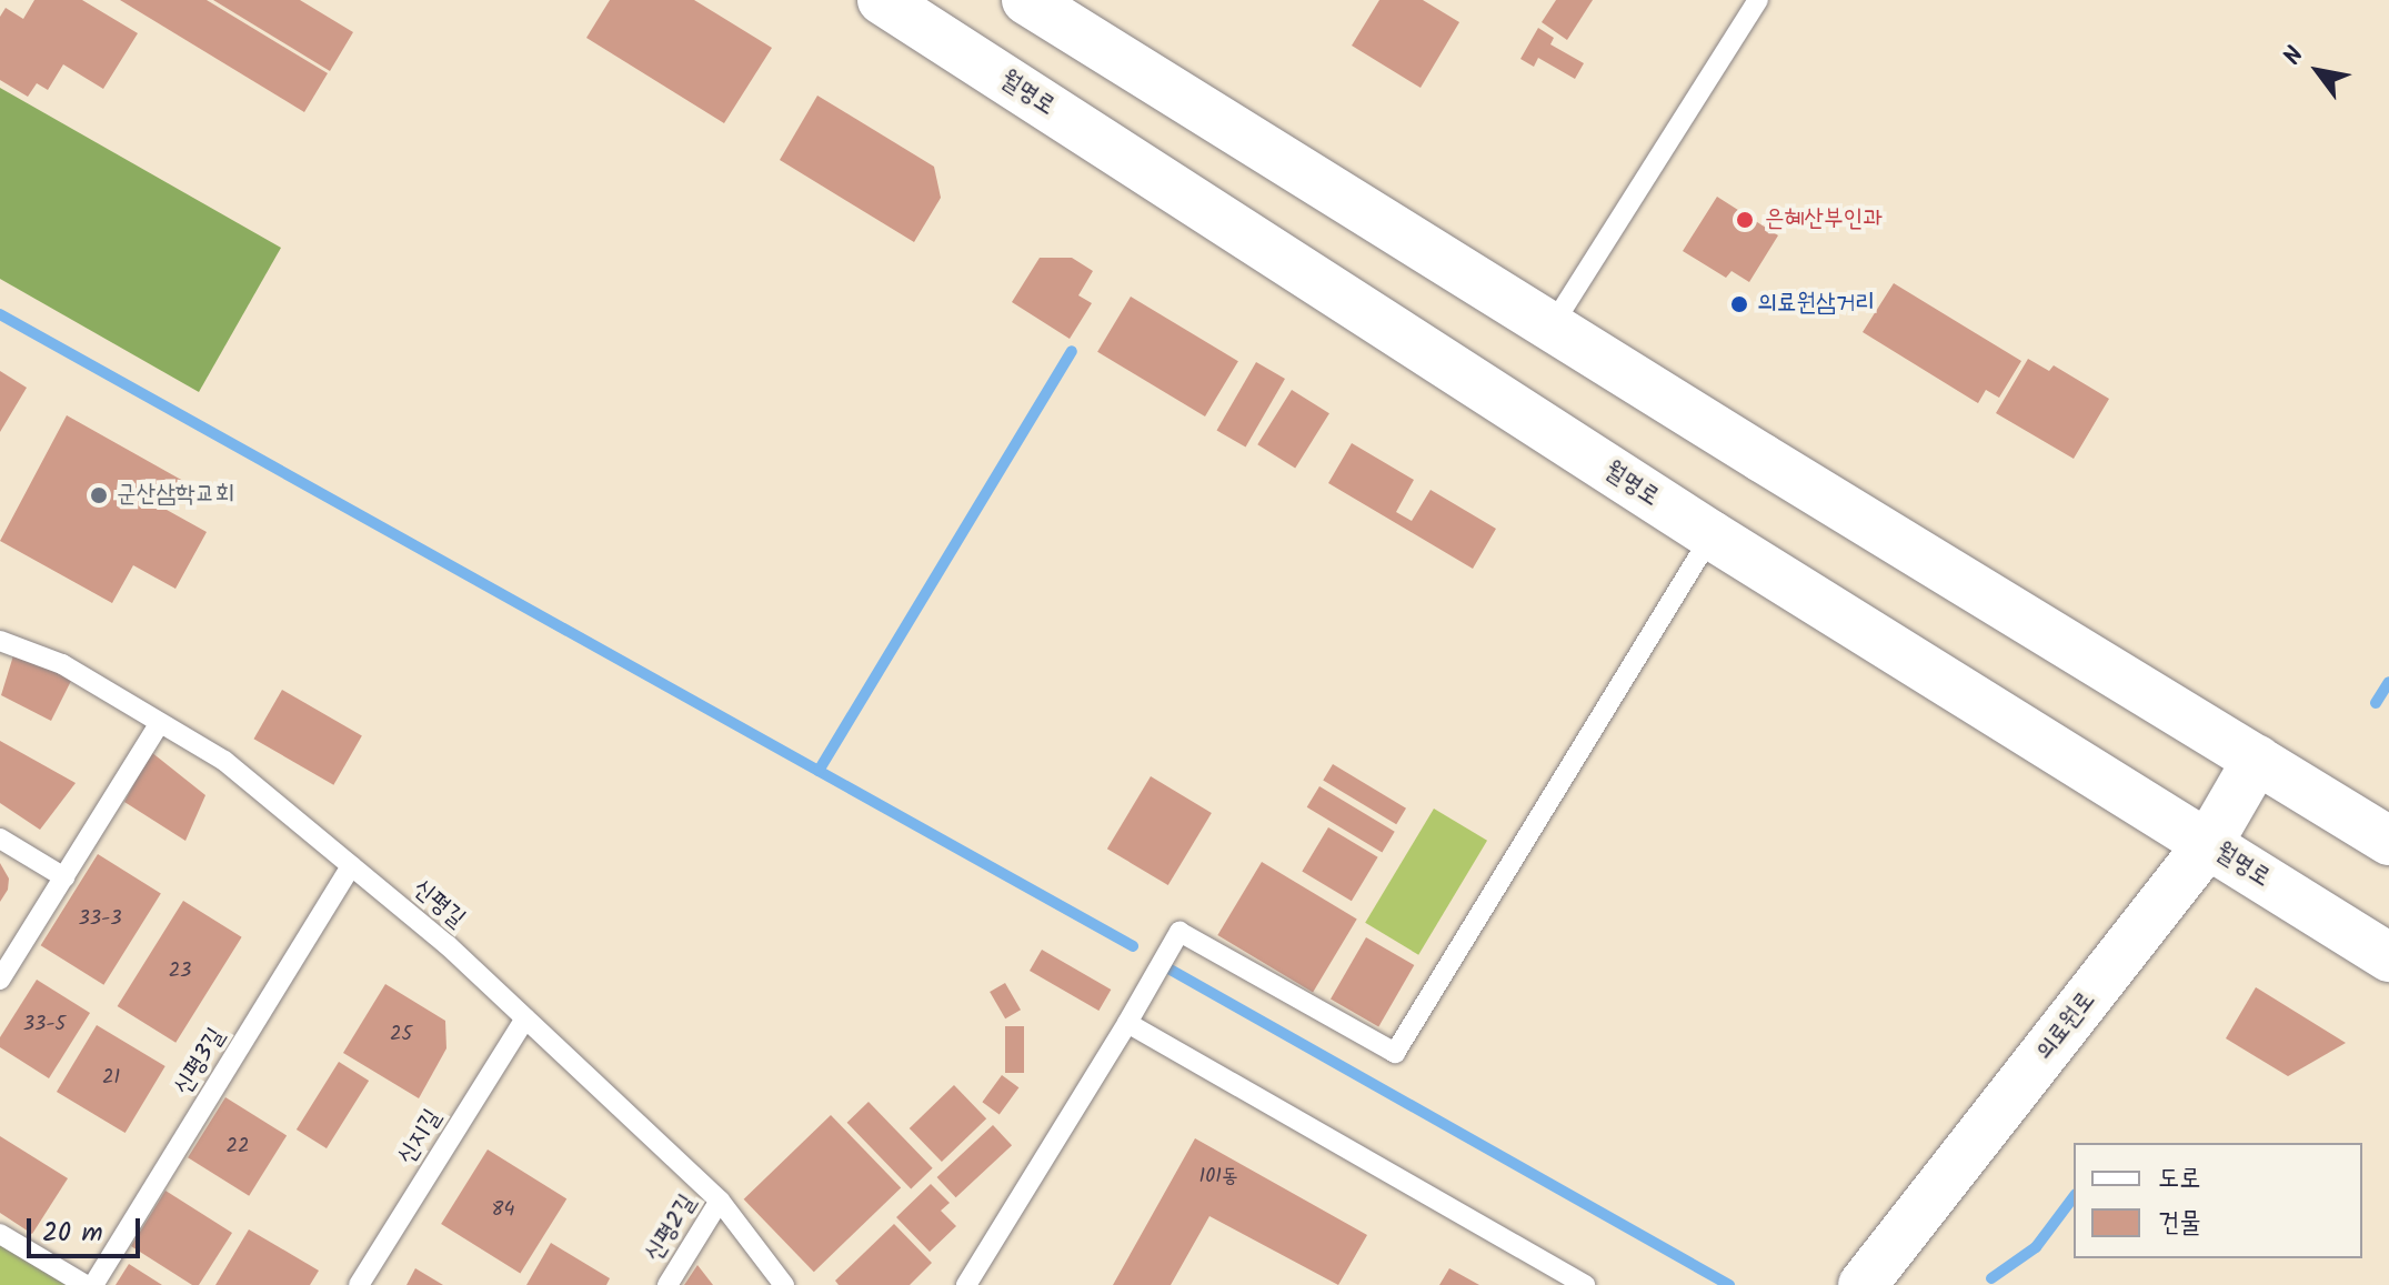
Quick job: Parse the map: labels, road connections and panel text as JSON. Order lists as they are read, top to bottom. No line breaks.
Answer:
{"streets":{"street":["월명로","의료원로"],"lane":["신평길","신평3길","신지길","신평2길"]},"crossings":[["월명로","의료원로"],["신평길","신평3길"],["신평길","신지길"],["신평길","신평2길"]],"places":["은혜산부인과","의료원삼거리","군산삼학교회"],"house_numbers":["33-3","23","33-5","25","21","22","101동","84"],"legend":["도로","건물"],"scale_bar":"20 m","north":"top left"}
